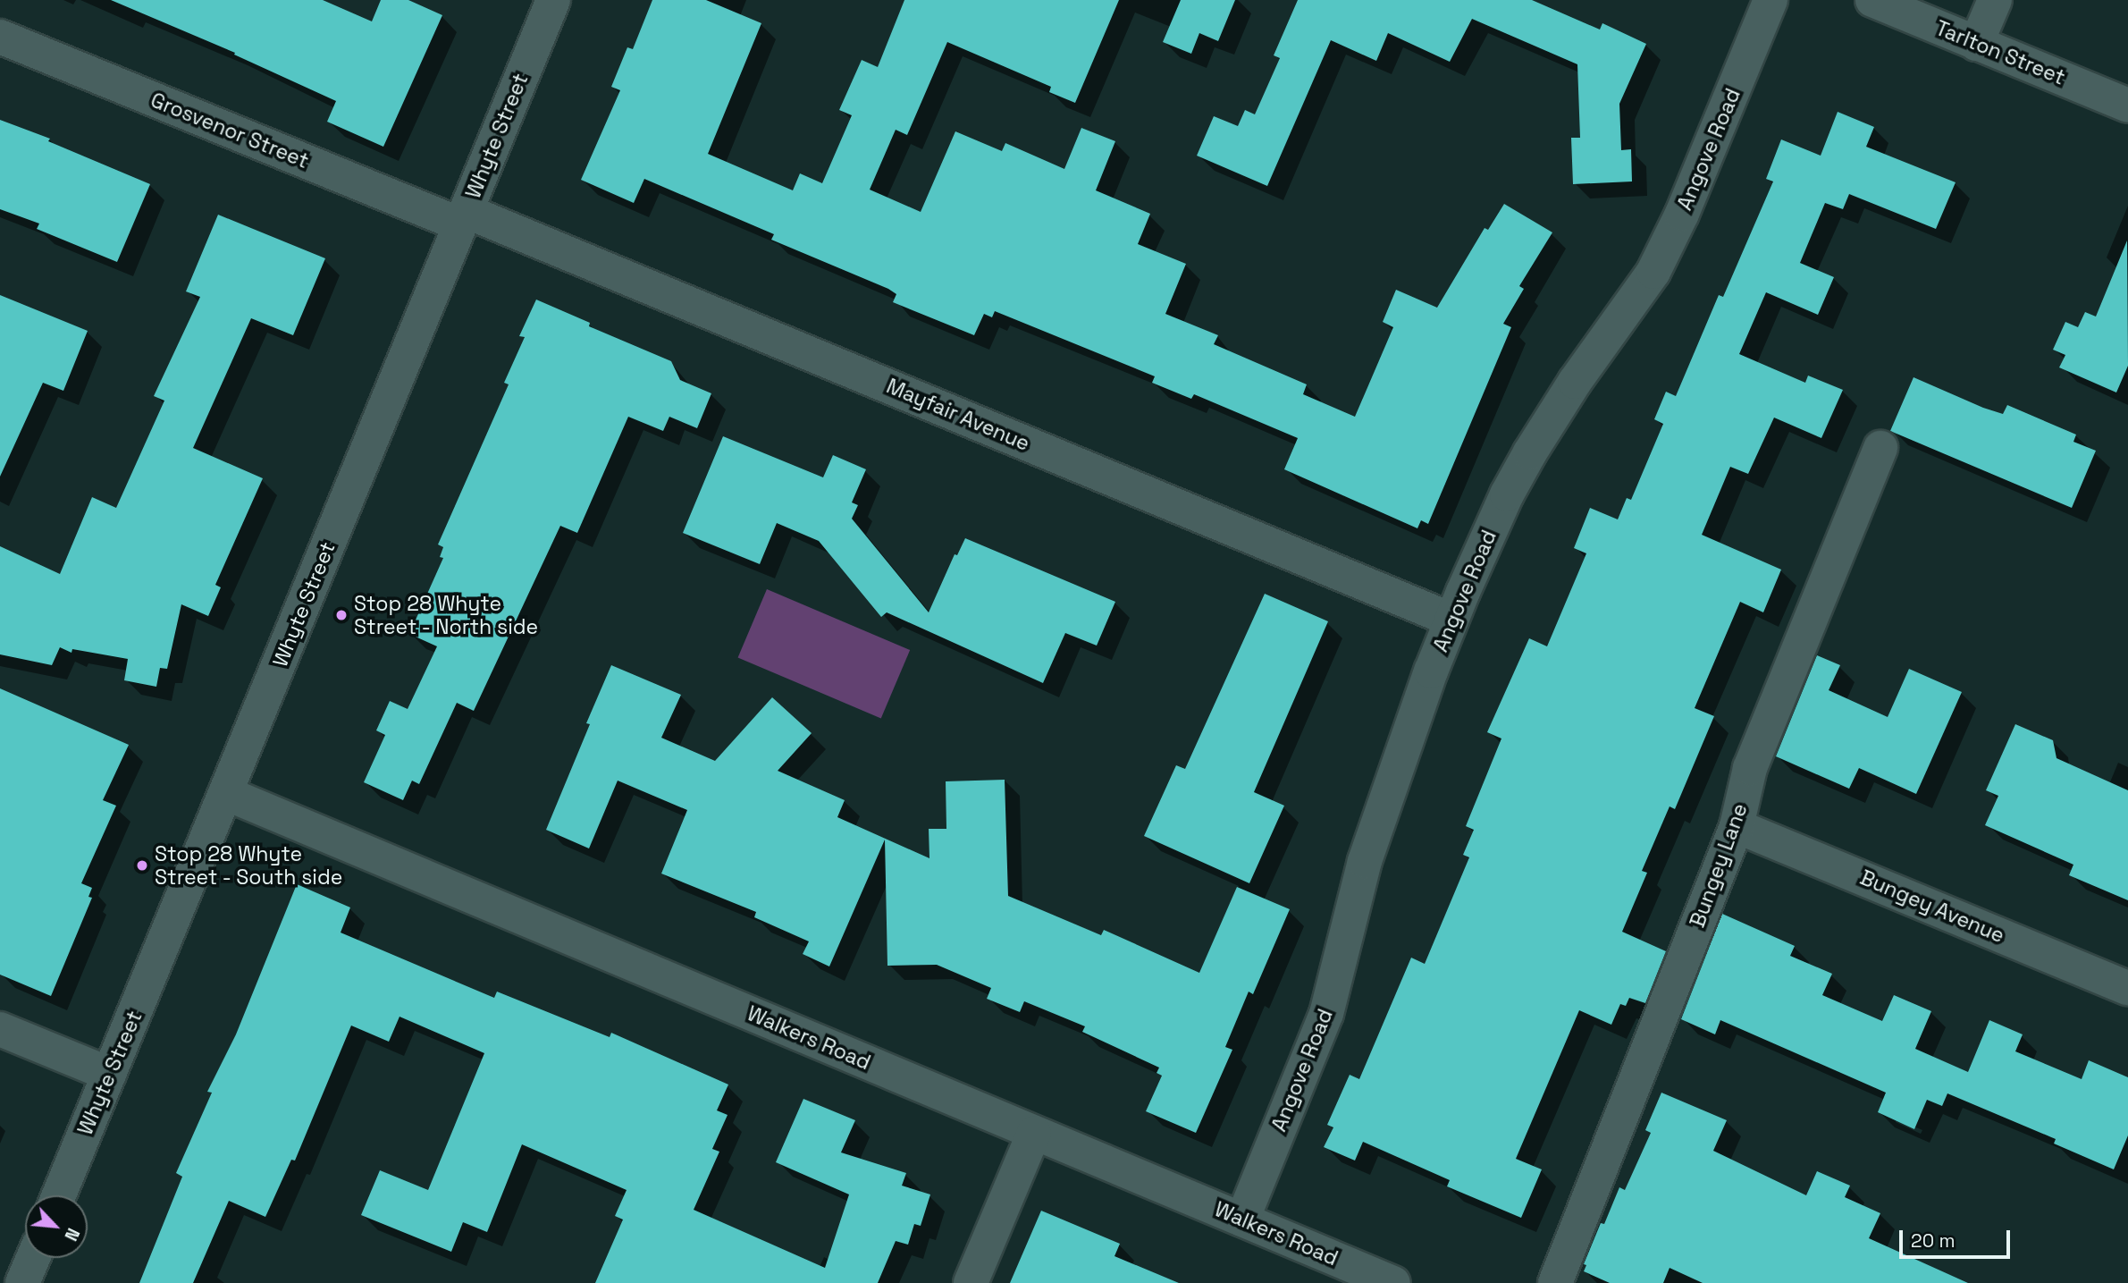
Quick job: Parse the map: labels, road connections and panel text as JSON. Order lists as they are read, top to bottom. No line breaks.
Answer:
{"streets":{"street":["Tarlton Street","Grosvenor Street","Whyte Street","Angove Road","Mayfair Avenue","Bungey Lane","Bungey Avenue","Walkers Road"]},"crossings":[["Grosvenor Street","Whyte Street"],["Grosvenor Street","Mayfair Avenue"],["Whyte Street","Mayfair Avenue"],["Whyte Street","Walkers Road"],["Angove Road","Mayfair Avenue"],["Angove Road","Walkers Road"],["Bungey Lane","Bungey Avenue"]],"places":["Stop 28 Whyte Street - North side","Stop 28 Whyte Street - South side"],"scale_bar":"20 m","north":"bottom right"}
